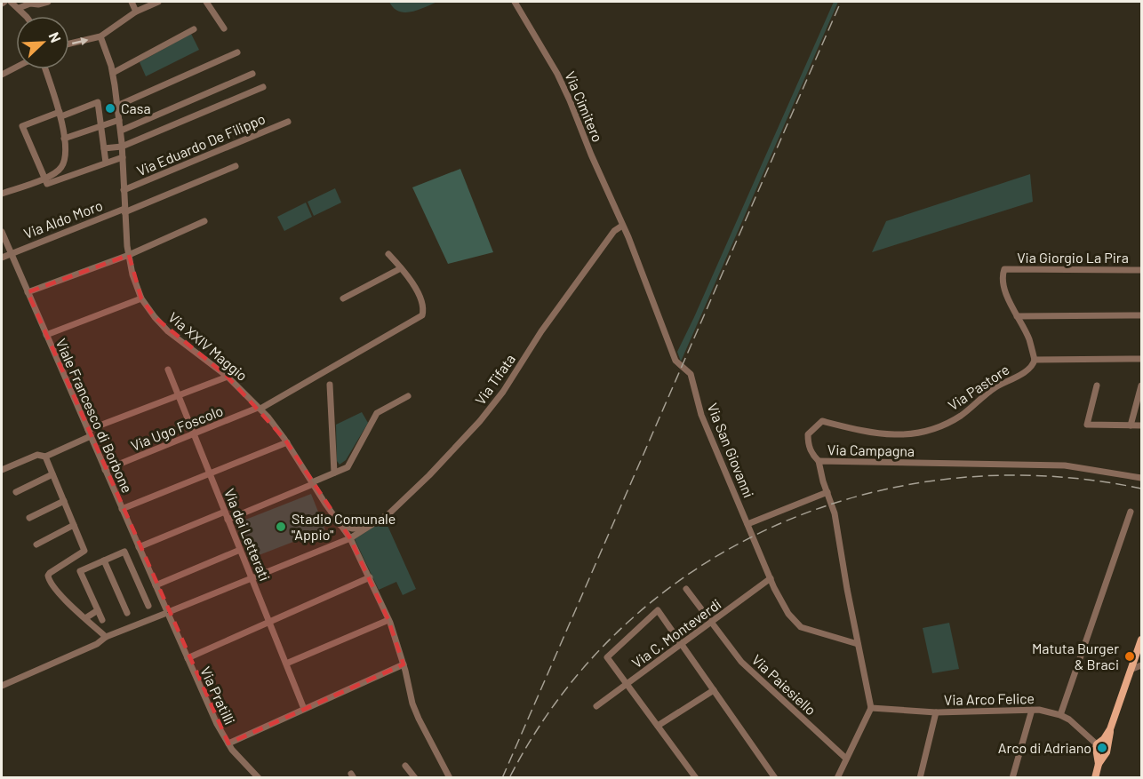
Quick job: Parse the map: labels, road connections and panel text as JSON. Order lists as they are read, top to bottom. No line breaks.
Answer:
{"streets":{"street":["Via Cimitero","Via Eduardo De Filippo","Via Aldo Moro","Via Giorgio La Pira","Via XXIV Maggio","Via Tifata","Via Pastore","Viale Francesco di Borbone","Via Ugo Foscolo","Via San Giovanni","Via Campagna","Via dei Letterati","Via C. Monteverdi","Via Paiesiello","Via Pratilli","Via Arco Felice"]},"crossings":[["Via Cimitero","Via Tifata"],["Via Cimitero","Via San Giovanni"],["Via Eduardo De Filippo","Via XXIV Maggio"],["Via Aldo Moro","Via XXIV Maggio"],["Via Aldo Moro","Viale Francesco di Borbone"],["Via Giorgio La Pira","Via Pastore"],["Via XXIV Maggio","Via Tifata"],["Via XXIV Maggio","Via Ugo Foscolo"],["Via Tifata","Viale Francesco di Borbone"],["Via Tifata","Via San Giovanni"],["Via Tifata","Via dei Letterati"],["Via Tifata","Via Pratilli"],["Via Pastore","Via Campagna"],["Viale Francesco di Borbone","Via Ugo Foscolo"],["Viale Francesco di Borbone","Via Pratilli"],["Via Ugo Foscolo","Via dei Letterati"],["Via San Giovanni","Via Campagna"],["Via San Giovanni","Via C. Monteverdi"],["Via Campagna","Via Arco Felice"],["Via C. Monteverdi","Via Paiesiello"]],"places":["Casa","Stadio Comunale \"Appio\"","Matuta Burger & Braci","Arco di Adriano"],"north":"top right"}
